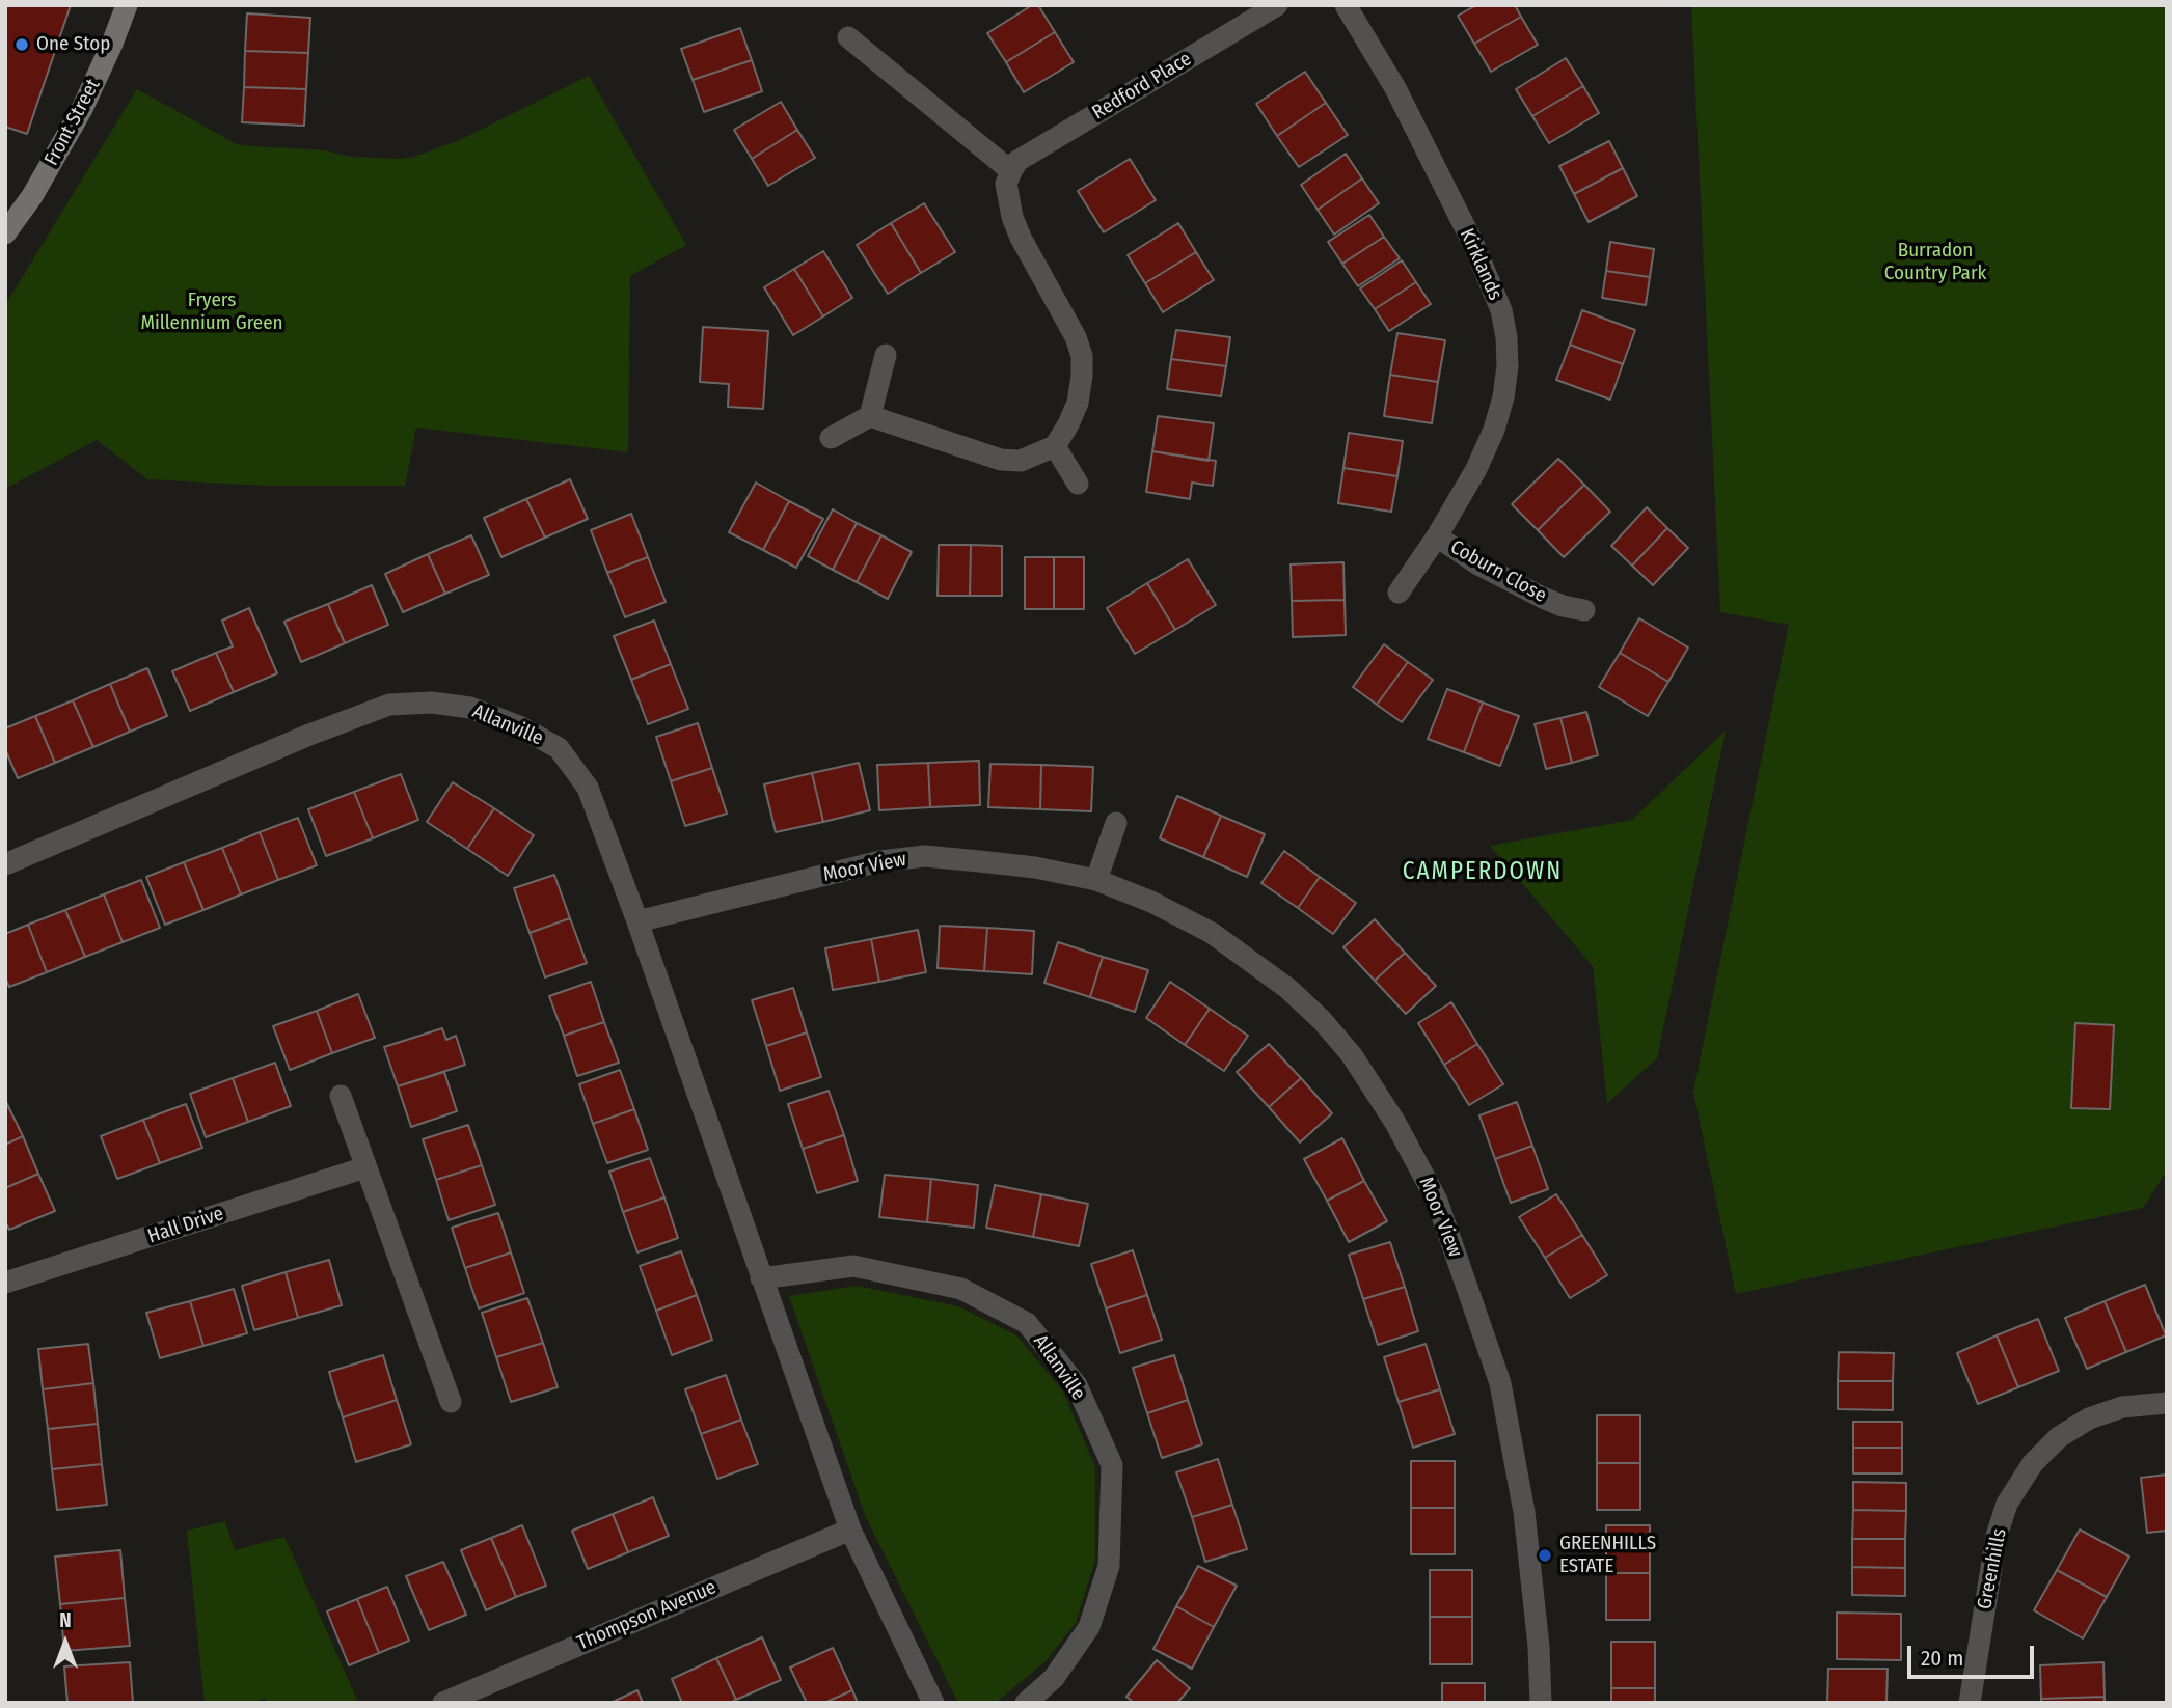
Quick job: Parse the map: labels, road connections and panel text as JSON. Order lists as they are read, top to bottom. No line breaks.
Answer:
{"streets":{"main road":["Front Street"],"street":["Redford Place","Kirklands","Coburn Close","Allanville","Moor View","Hall Drive","Greenhills","Thompson Avenue"]},"crossings":[["Kirklands","Coburn Close"],["Allanville","Moor View"],["Allanville","Thompson Avenue"]],"districts":["CAMPERDOWN"],"parks":["Burradon Country Park","Fryers Millennium Green"],"places":["One Stop","GREENHILLS ESTATE"],"scale_bar":"20 m","north":"top"}
